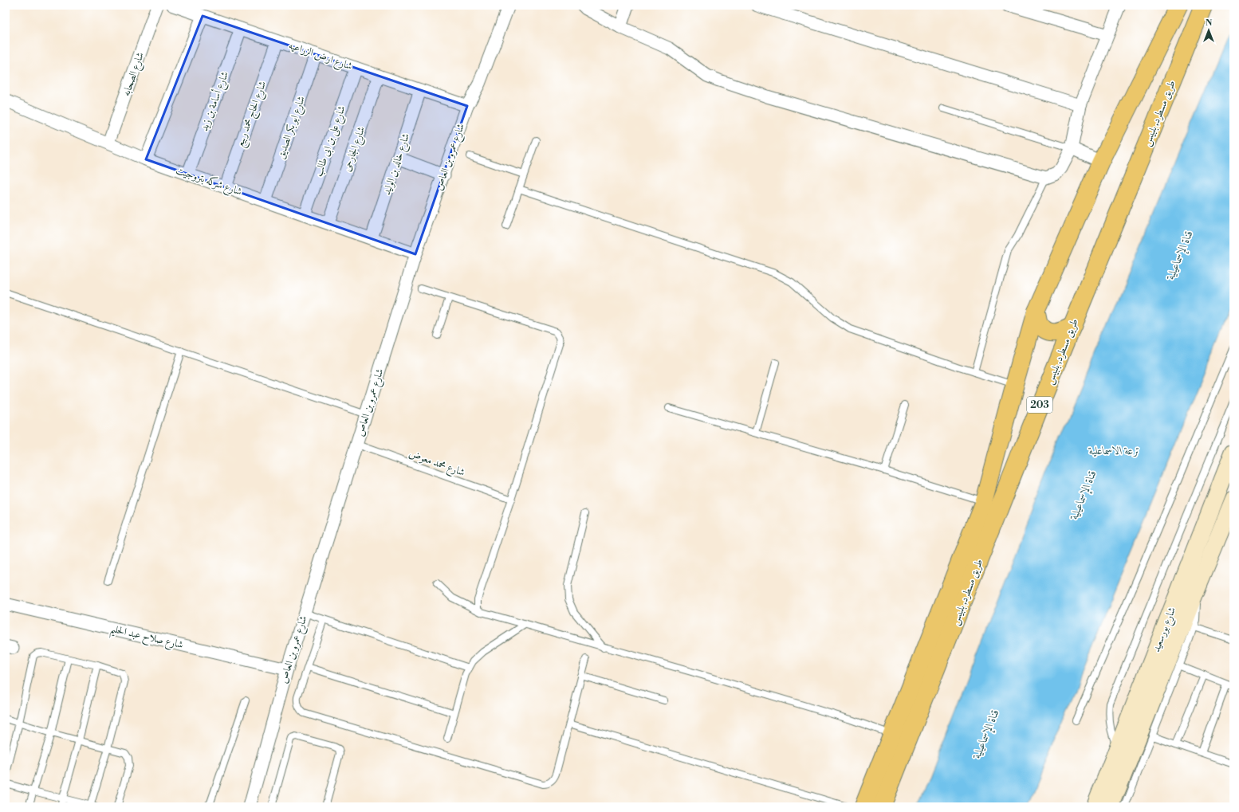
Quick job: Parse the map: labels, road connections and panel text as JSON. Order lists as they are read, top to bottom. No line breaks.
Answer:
{"streets":{"main road":["طريق مسطرد, بلبيس","203","شارع بورسعيد"],"street":["شارع ارض الزراعيه","شارع الصحابه","شارع أسامة بن زيد","شارع الحاج محمد ربيع","شارع ابو بكر الصديق","شارع على بن ابى طالب","شارع الجارحى","شارع عمرو بن العاص","شارع خالد بن الوليد","شارع شركه بتروجيت","شارع صلاح عبد الحليم"],"lane":["شارع محمد معوض"]},"crossings":[["شارع ارض الزراعيه","شارع أسامة بن زيد"],["شارع ارض الزراعيه","شارع الحاج محمد ربيع"],["شارع ارض الزراعيه","شارع ابو بكر الصديق"],["شارع ارض الزراعيه","شارع على بن ابى طالب"],["شارع ارض الزراعيه","شارع الجارحى"],["شارع ارض الزراعيه","شارع عمرو بن العاص"],["شارع ارض الزراعيه","شارع خالد بن الوليد"],["شارع الصحابه","شارع شركه بتروجيت"],["شارع أسامة بن زيد","شارع شركه بتروجيت"],["شارع الحاج محمد ربيع","شارع شركه بتروجيت"],["شارع ابو بكر الصديق","شارع شركه بتروجيت"],["شارع على بن ابى طالب","شارع شركه بتروجيت"],["شارع الجارحى","شارع شركه بتروجيت"],["شارع عمرو بن العاص","شارع شركه بتروجيت"],["شارع عمرو بن العاص","شارع محمد معوض"],["شارع عمرو بن العاص","شارع صلاح عبد الحليم"],["شارع خالد بن الوليد","شارع شركه بتروجيت"]],"water":["قناة الإسماعيلية","ترعة الاسماعلية"],"north":"top"}
